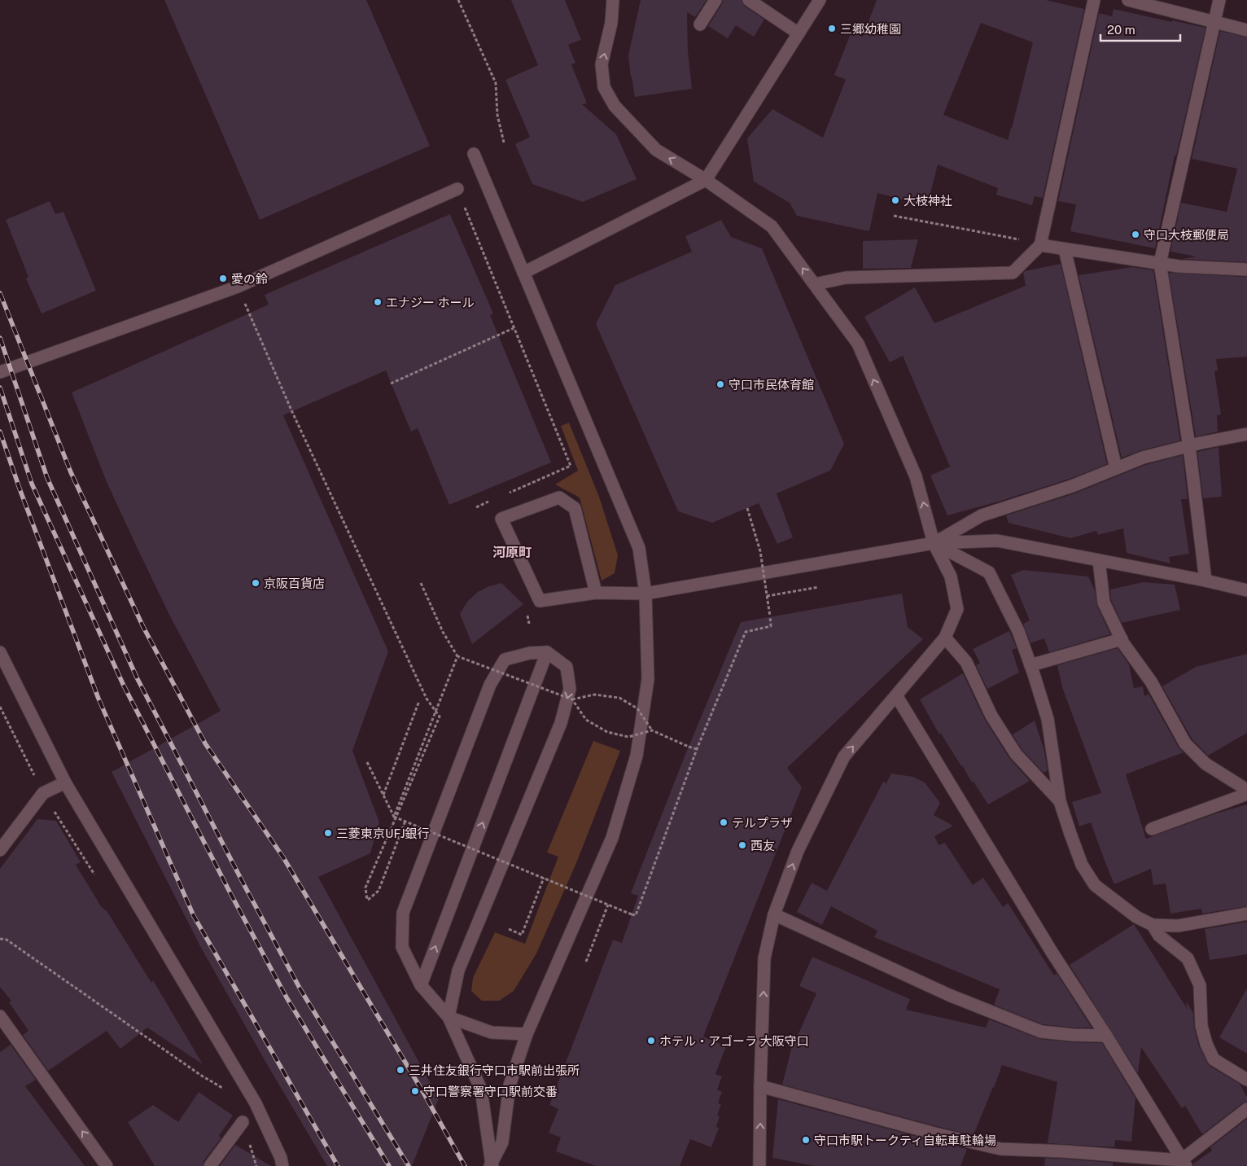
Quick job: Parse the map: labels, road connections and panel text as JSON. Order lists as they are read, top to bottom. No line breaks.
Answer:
{"districts":["河原町"],"places":["三郷幼稚園","大枝神社","守口大枝郵便局","愛の鈴","エナジー ホール","守口市民体育館","京阪百貨店","テルプラザ","三菱東京UFJ銀行","西友","ホテル・アゴーラ 大阪守口","三井住友銀行守口市駅前出張所","守口警察署守口駅前交番","守口市駅トークティ自転車駐輪場"],"scale_bar":"20 m"}
